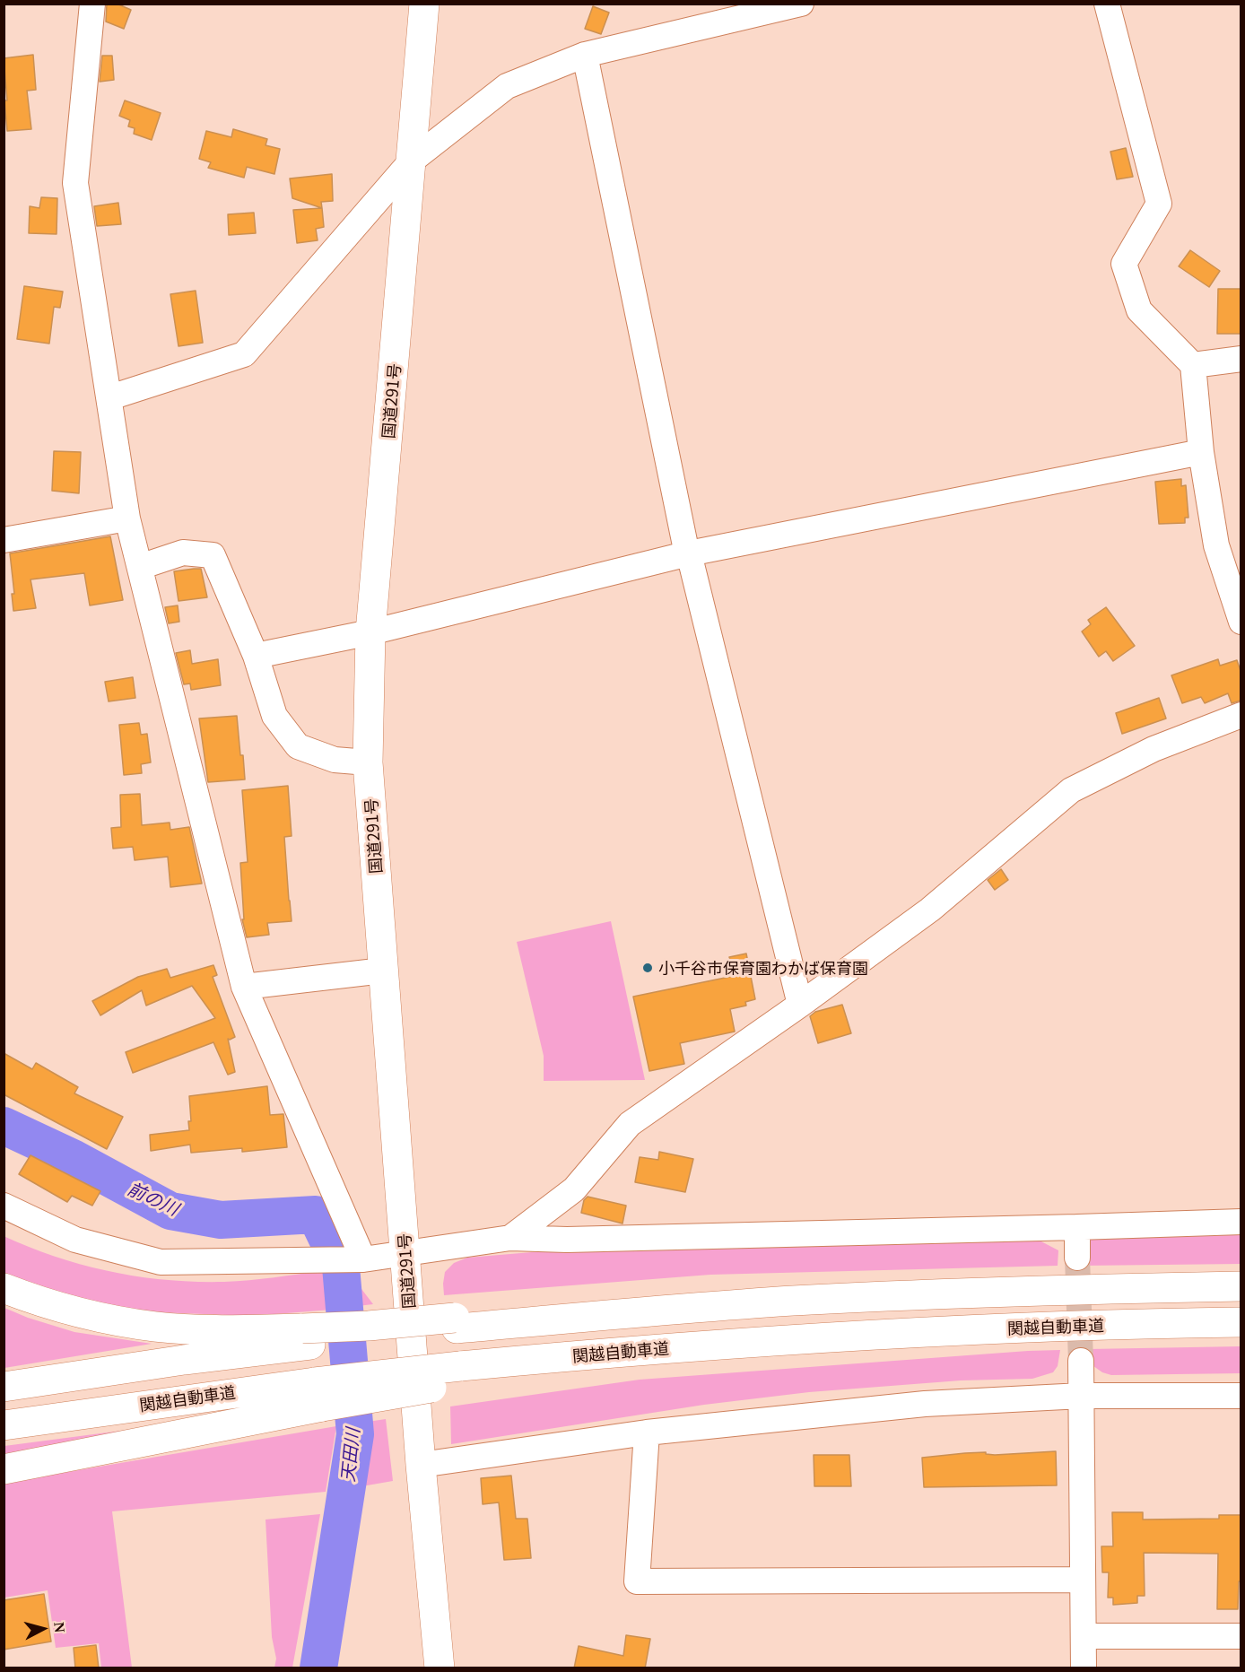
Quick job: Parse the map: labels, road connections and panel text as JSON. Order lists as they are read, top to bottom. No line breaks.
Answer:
{"streets":{"highway":["国道291号","関越自動車道"]},"water":["前の川","天田川"],"places":["小千谷市保育園わかば保育園"],"north":"right"}
